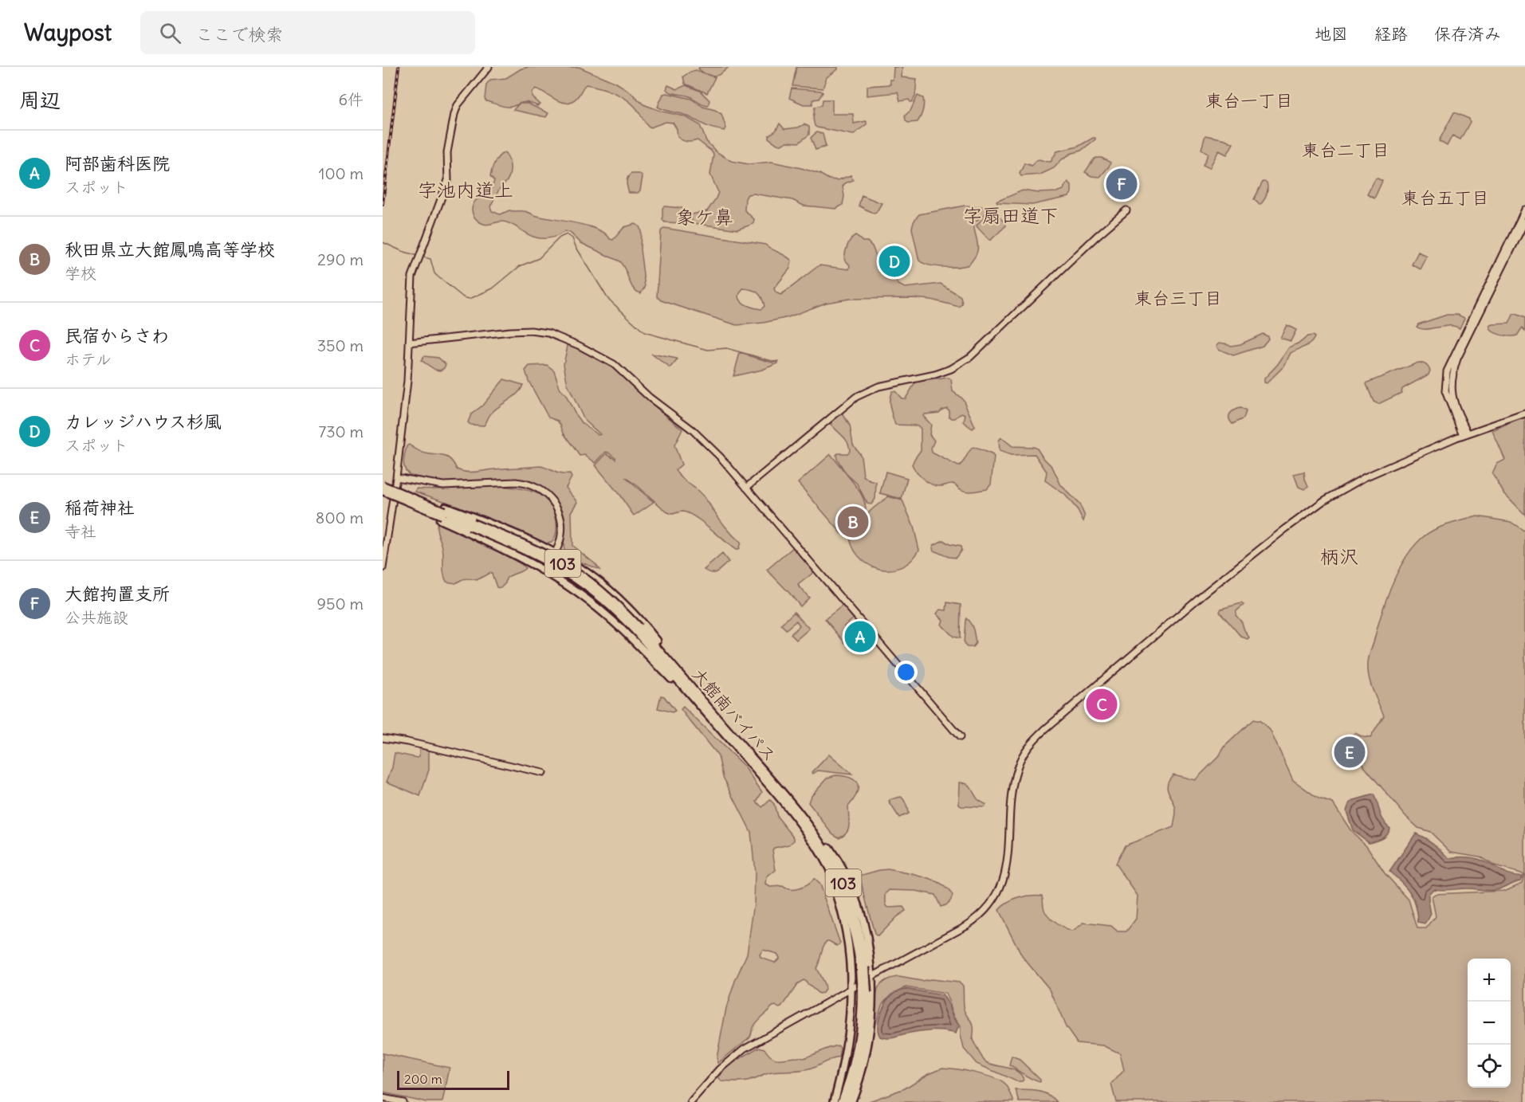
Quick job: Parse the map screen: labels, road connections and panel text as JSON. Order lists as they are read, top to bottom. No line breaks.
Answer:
{"streets":{"highway":["103","大館南バイパス"]},"districts":["東台一丁目","東台二丁目","字池内道上","東台五丁目","字扇田道下","象ケ鼻","東台三丁目","柄沢"],"scale_bar":"200 m","page":{"header":"Waypost","search":"ここで検索","nav":["地図","経路","保存済み"],"heading":["周辺","6件"],"list":[{"mark":"A","name":"阿部歯科医院","note":"スポット","value":"100 m"},{"mark":"B","name":"秋田県立大館鳳鳴高等学校","note":"学校","value":"290 m"},{"mark":"C","name":"民宿からさわ","note":"ホテル","value":"350 m"},{"mark":"D","name":"カレッジハウス杉風","note":"スポット","value":"730 m"},{"mark":"E","name":"稲荷神社","note":"寺社","value":"800 m"},{"mark":"F","name":"大館拘置支所","note":"公共施設","value":"950 m"}],"pins":["F","D","B","A","C","E"],"map_buttons":["+","−"],"scale":"200 m"}}
